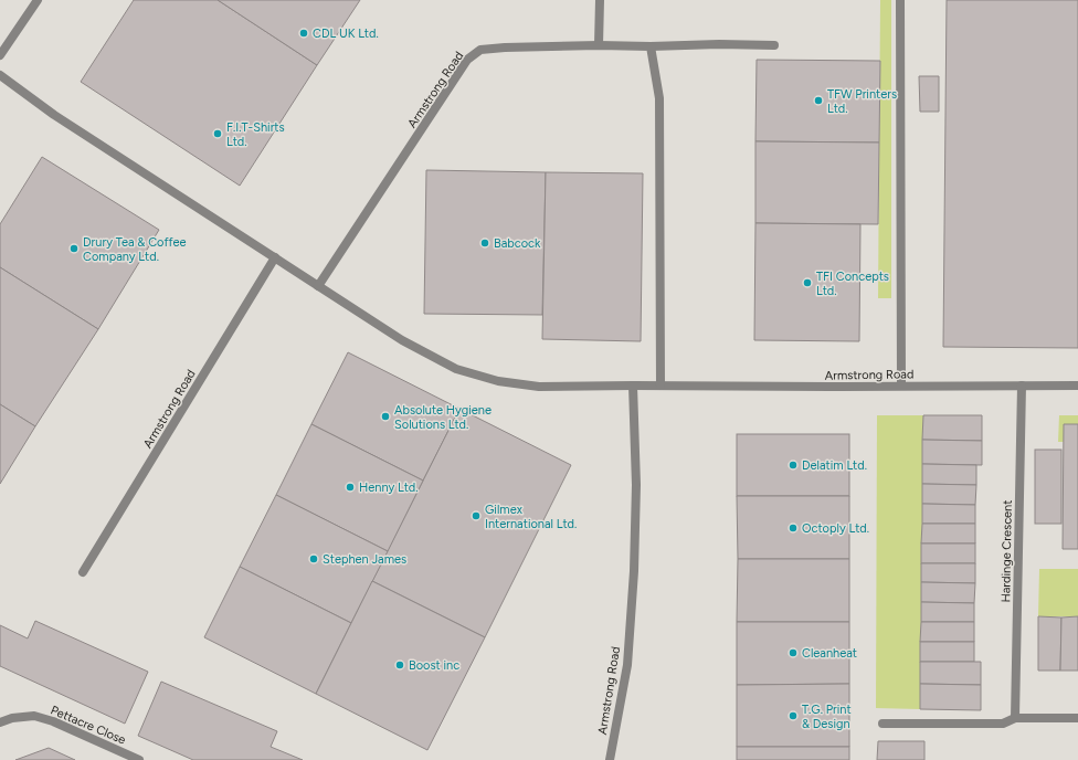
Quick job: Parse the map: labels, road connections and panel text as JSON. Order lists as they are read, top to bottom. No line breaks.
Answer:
{"streets":{"street":["Armstrong Road","Hardinge Crescent","Pettacre Close"]},"crossings":[["Armstrong Road","Hardinge Crescent"]],"places":["CDL UK Ltd.","TFW Printers Ltd.","F.I.T-Shirts Ltd.","Babcock","Drury Tea & Coffee Company Ltd.","TFI Concepts Ltd.","Absolute Hygiene Solutions Ltd.","Delatim Ltd.","Henny Ltd.","Gilmex International Ltd.","Octoply Ltd.","Stephen James","Cleanheat","Boost inc","T.G. Print & Design"]}
